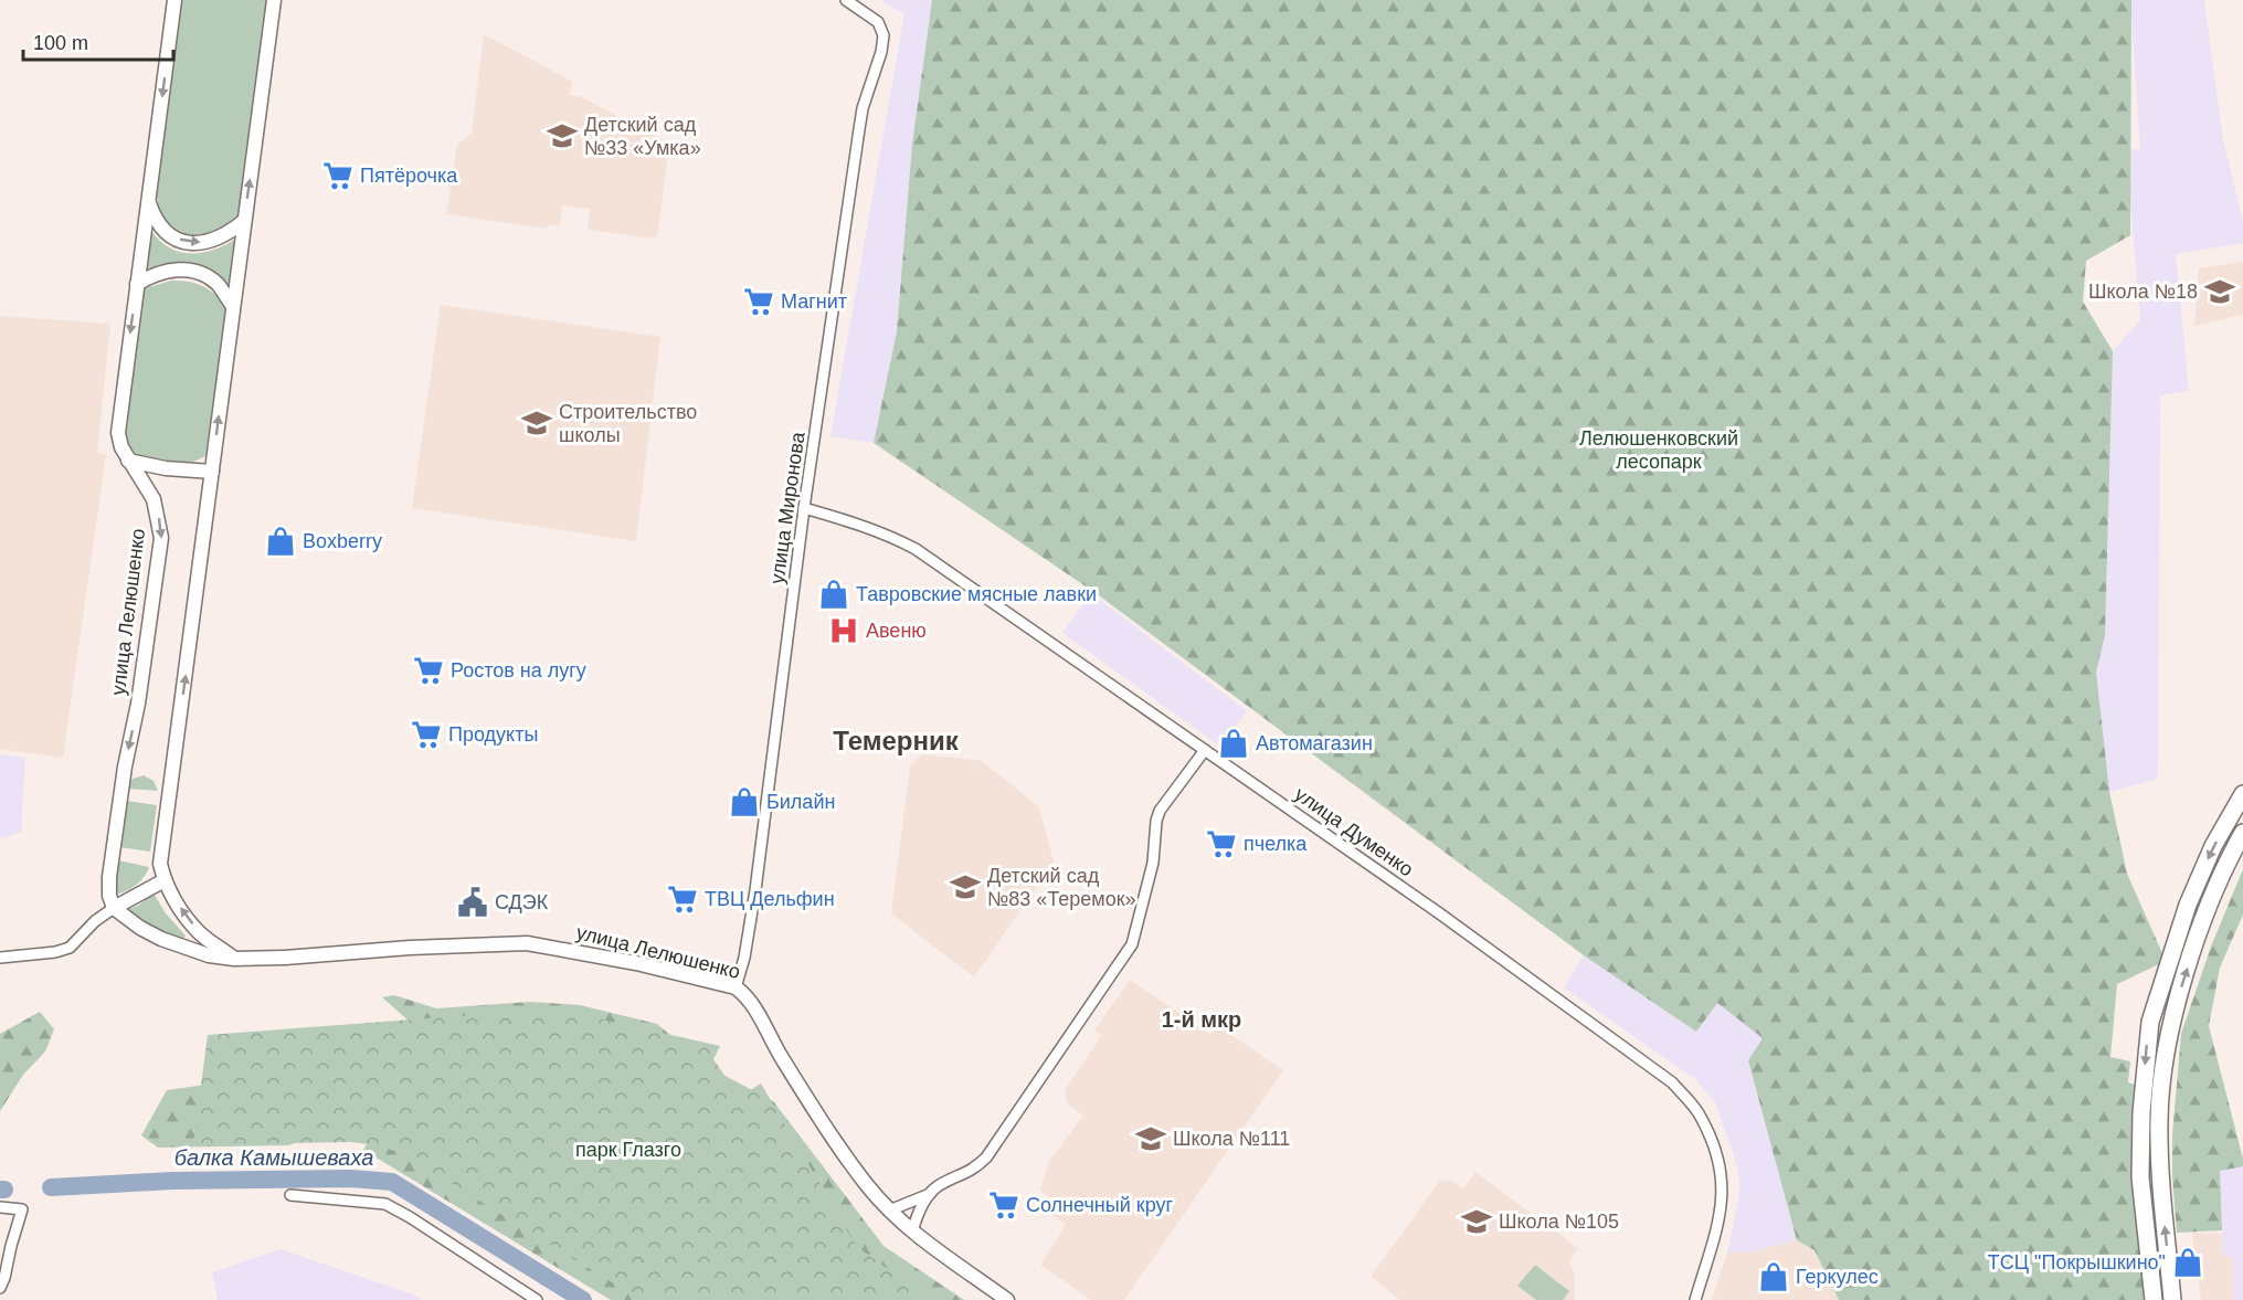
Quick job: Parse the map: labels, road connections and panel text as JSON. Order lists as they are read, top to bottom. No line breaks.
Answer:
{"streets":{"street":["улица Миронова","улица Лелюшенко","улица Думенко"]},"crossings":[["улица Миронова","улица Лелюшенко"],["улица Миронова","улица Думенко"]],"districts":["Темерник","1-й мкр"],"water":["балка Камышеваха"],"parks":["Лелюшенковский лесопарк","парк Глазго"],"places":{"school or university":["Детский сад №33 «Умка»","Школа №18","Строительство школы","Детский сад №83 «Теремок»","Школа №111","Школа №105"],"supermarket":["Пятёрочка","Магнит","Ростов на лугу","Продукты","пчелка","ТВЦ Дельфин","Солнечный круг"],"shop":["Boxberry","Тавровские мясные лавки","Автомагазин","Билайн","ТСЦ \"Покрышкино\"","Геркулес"],"hospital":["Авеню"],"public building":["СДЭК"]},"scale_bar":"100 m"}
